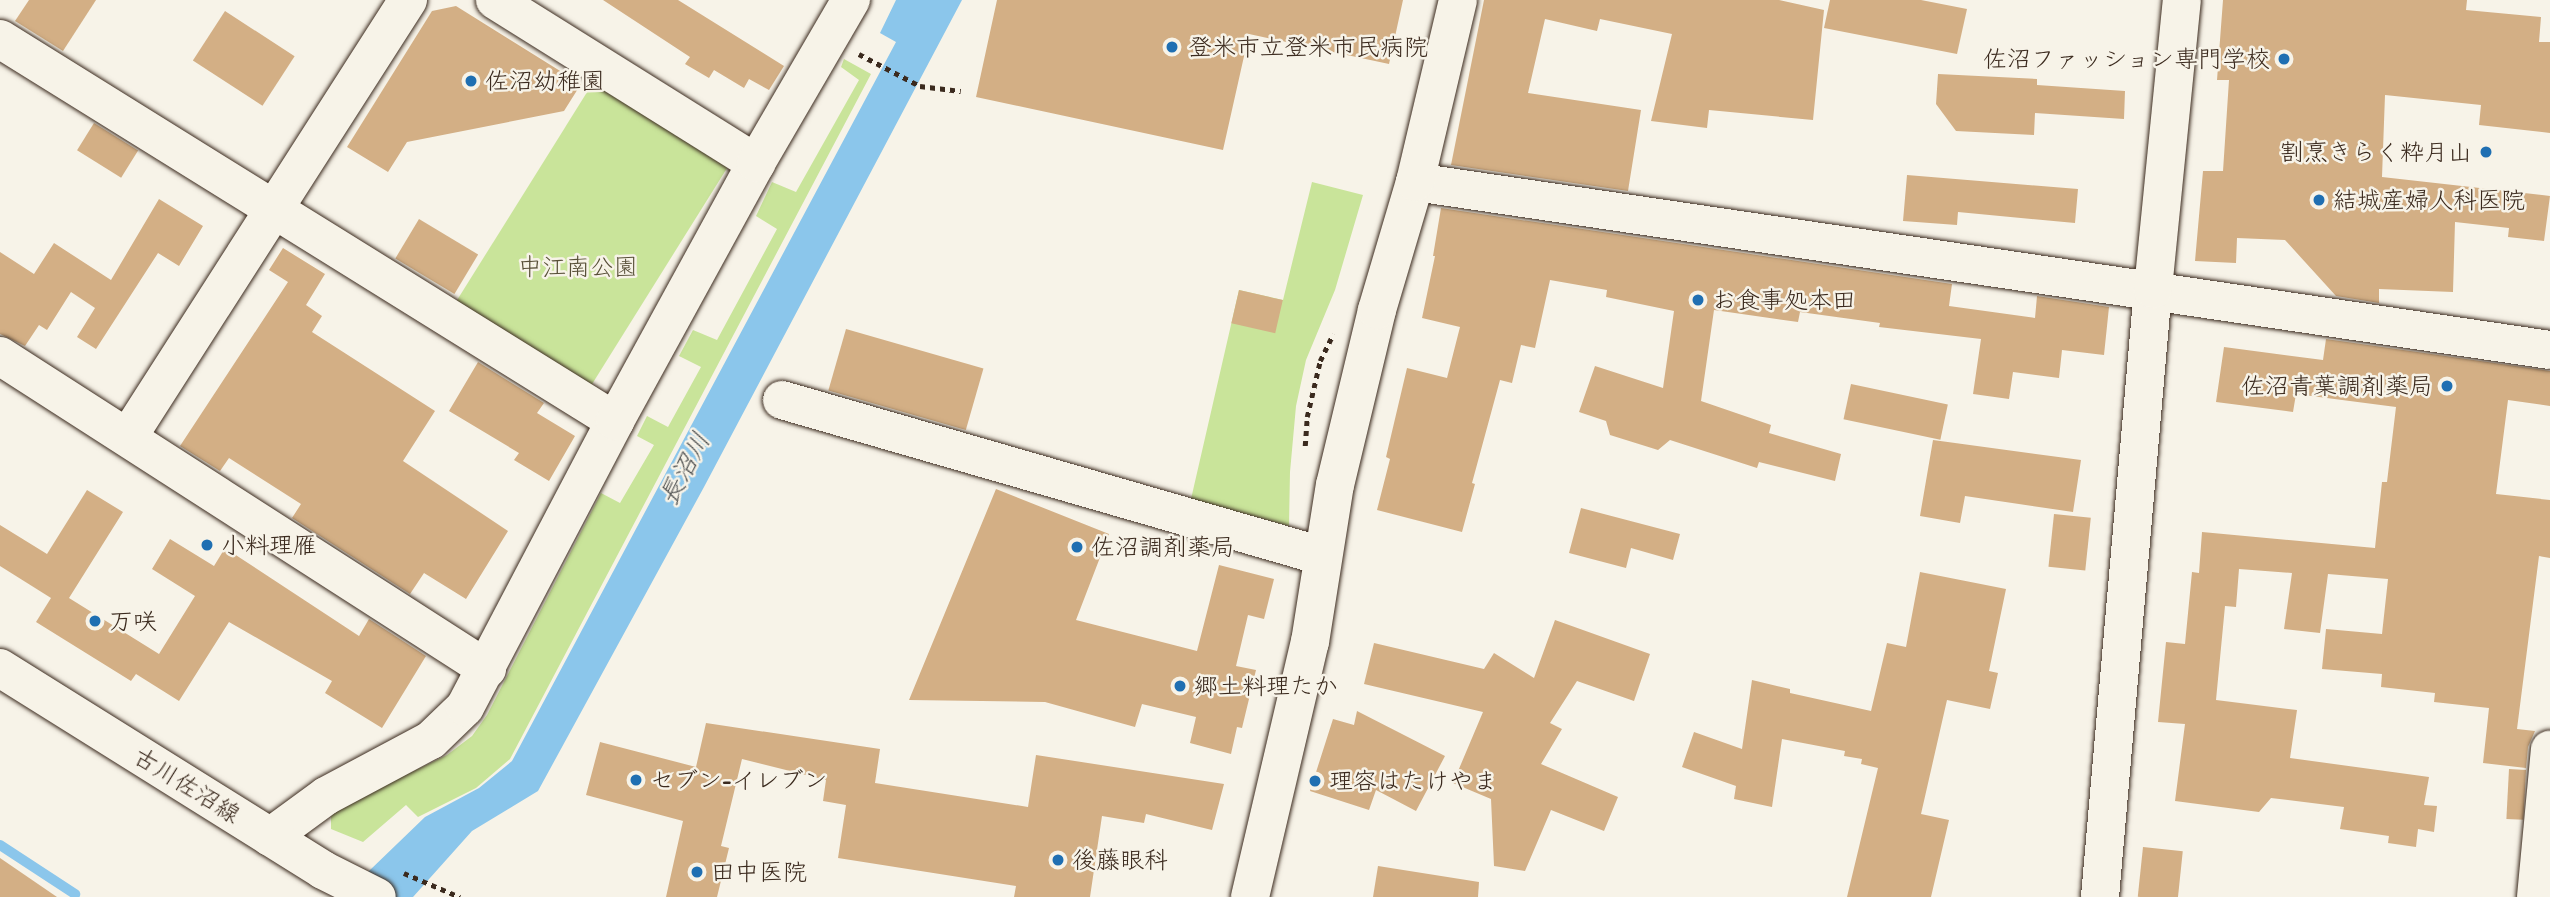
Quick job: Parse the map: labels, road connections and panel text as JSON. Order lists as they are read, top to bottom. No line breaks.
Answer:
{"streets":{"street":["古川佐沼線"]},"water":["長沼川"],"parks":["中江南公園"],"places":["登米市立登米市民病院","佐沼ファッション専門学校","佐沼幼稚園","割烹きらく粋月山","結城産婦人科医院","お食事処本田","佐沼青葉調剤薬局","小料理雁","佐沼調剤薬局","万咲","郷土料理たか","セブン-イレブン","理容はたけやま","後藤眼科","田中医院"]}
